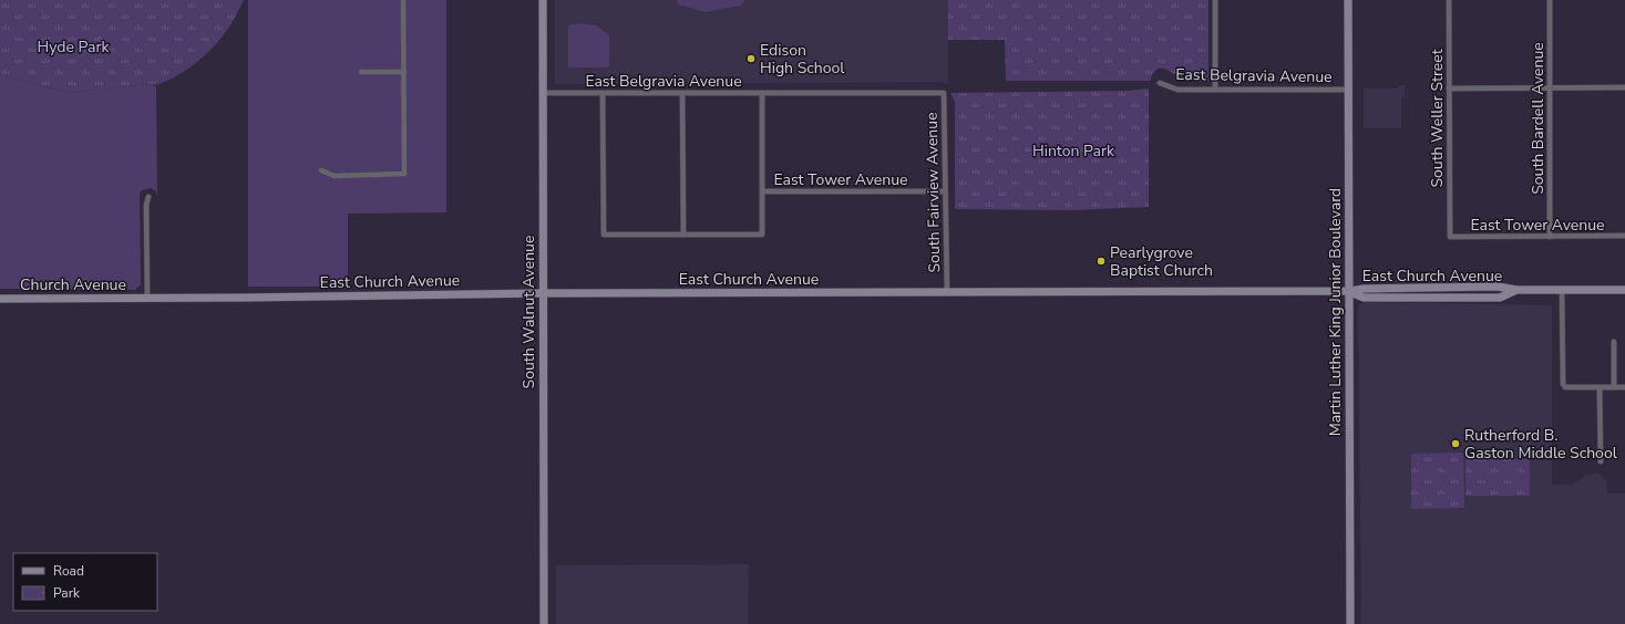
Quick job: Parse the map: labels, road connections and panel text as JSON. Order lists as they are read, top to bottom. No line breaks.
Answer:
{"streets":{"street":["East Belgravia Avenue","South Weller Street","South Bardell Avenue","East Tower Avenue","South Fairview Avenue","East Church Avenue","Church Avenue","South Walnut Avenue","Martin Luther King Junior Boulevard"]},"crossings":[["East Belgravia Avenue","South Fairview Avenue"],["East Belgravia Avenue","South Walnut Avenue"],["East Belgravia Avenue","Martin Luther King Junior Boulevard"],["South Weller Street","East Tower Avenue"],["South Bardell Avenue","East Tower Avenue"],["East Tower Avenue","South Fairview Avenue"],["South Fairview Avenue","East Church Avenue"],["East Church Avenue","Church Avenue"],["East Church Avenue","South Walnut Avenue"],["East Church Avenue","Martin Luther King Junior Boulevard"]],"parks":["Hyde Park","Hinton Park"],"places":["Edison High School","Pearlygrove Baptist Church","Rutherford B. Gaston Middle School"],"legend":["Road","Park"]}
